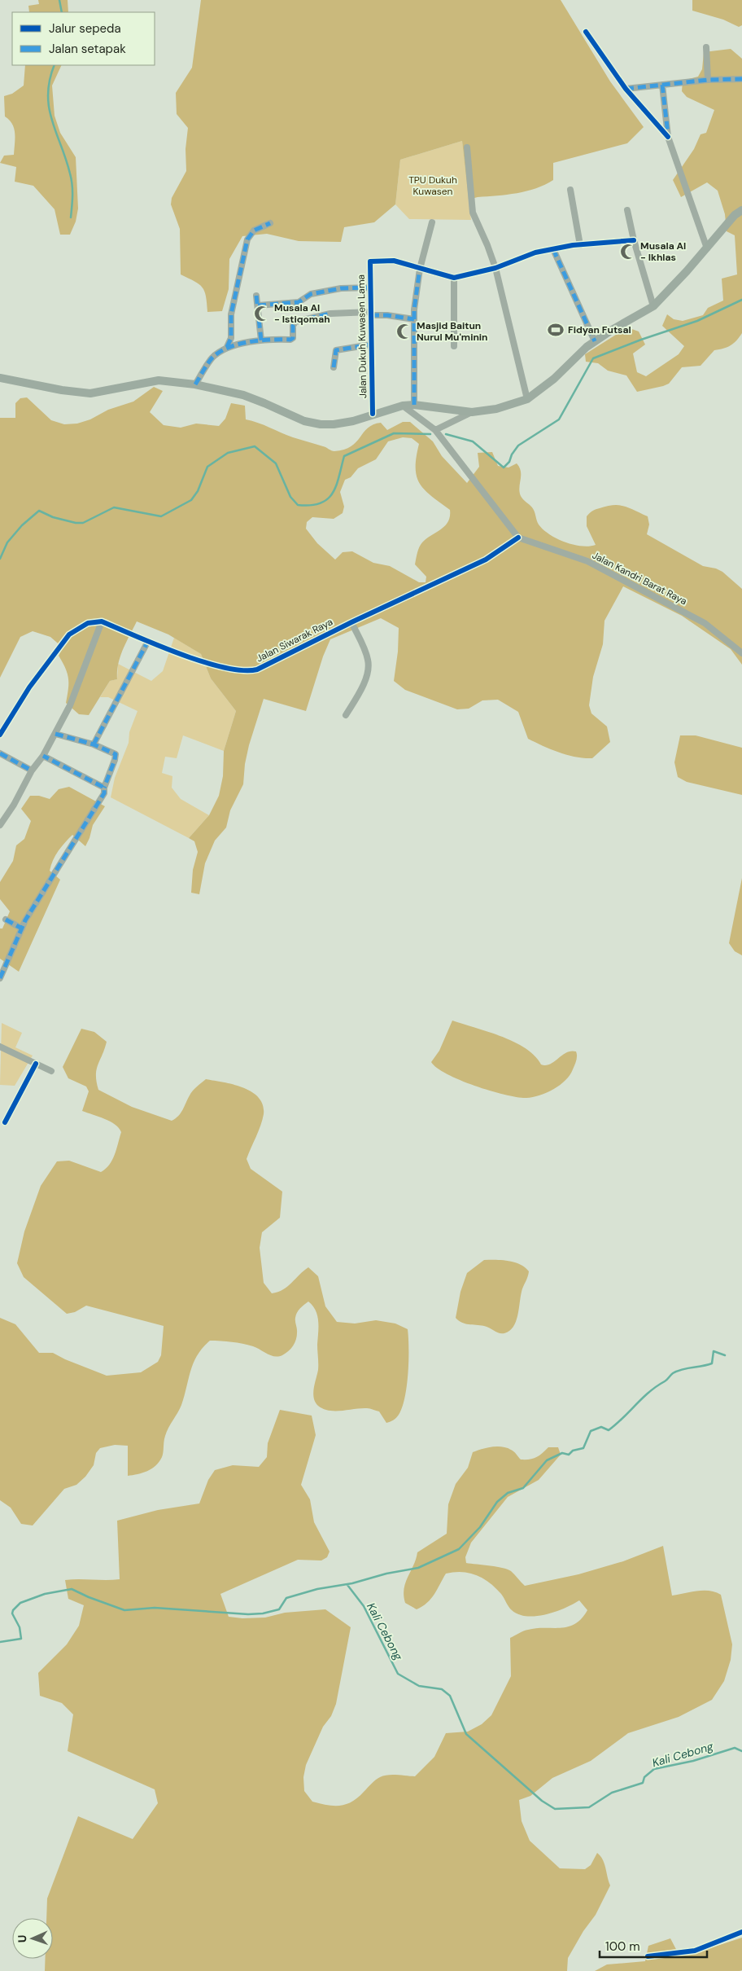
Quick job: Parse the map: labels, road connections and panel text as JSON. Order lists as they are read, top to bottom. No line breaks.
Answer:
{"streets":{"street":["Jalan Dukuh Kuwasen Lama","Jalan Kandri Barat Raya","Jalan Siwarak Raya"]},"crossings":[["Jalan Kandri Barat Raya","Jalan Siwarak Raya"]],"water":["Kali Cebong"],"parks":["TPU Dukuh Kuwasen"],"places":{"mosque":["Musala Al - Ikhlas","Musala Al - Istiqomah","Masjid Baitun Nurul Mu'minin"],"sports":["Fidyan Futsal"]},"legend":["Jalur sepeda","Jalan setapak"],"scale_bar":"100 m","north":"left"}
